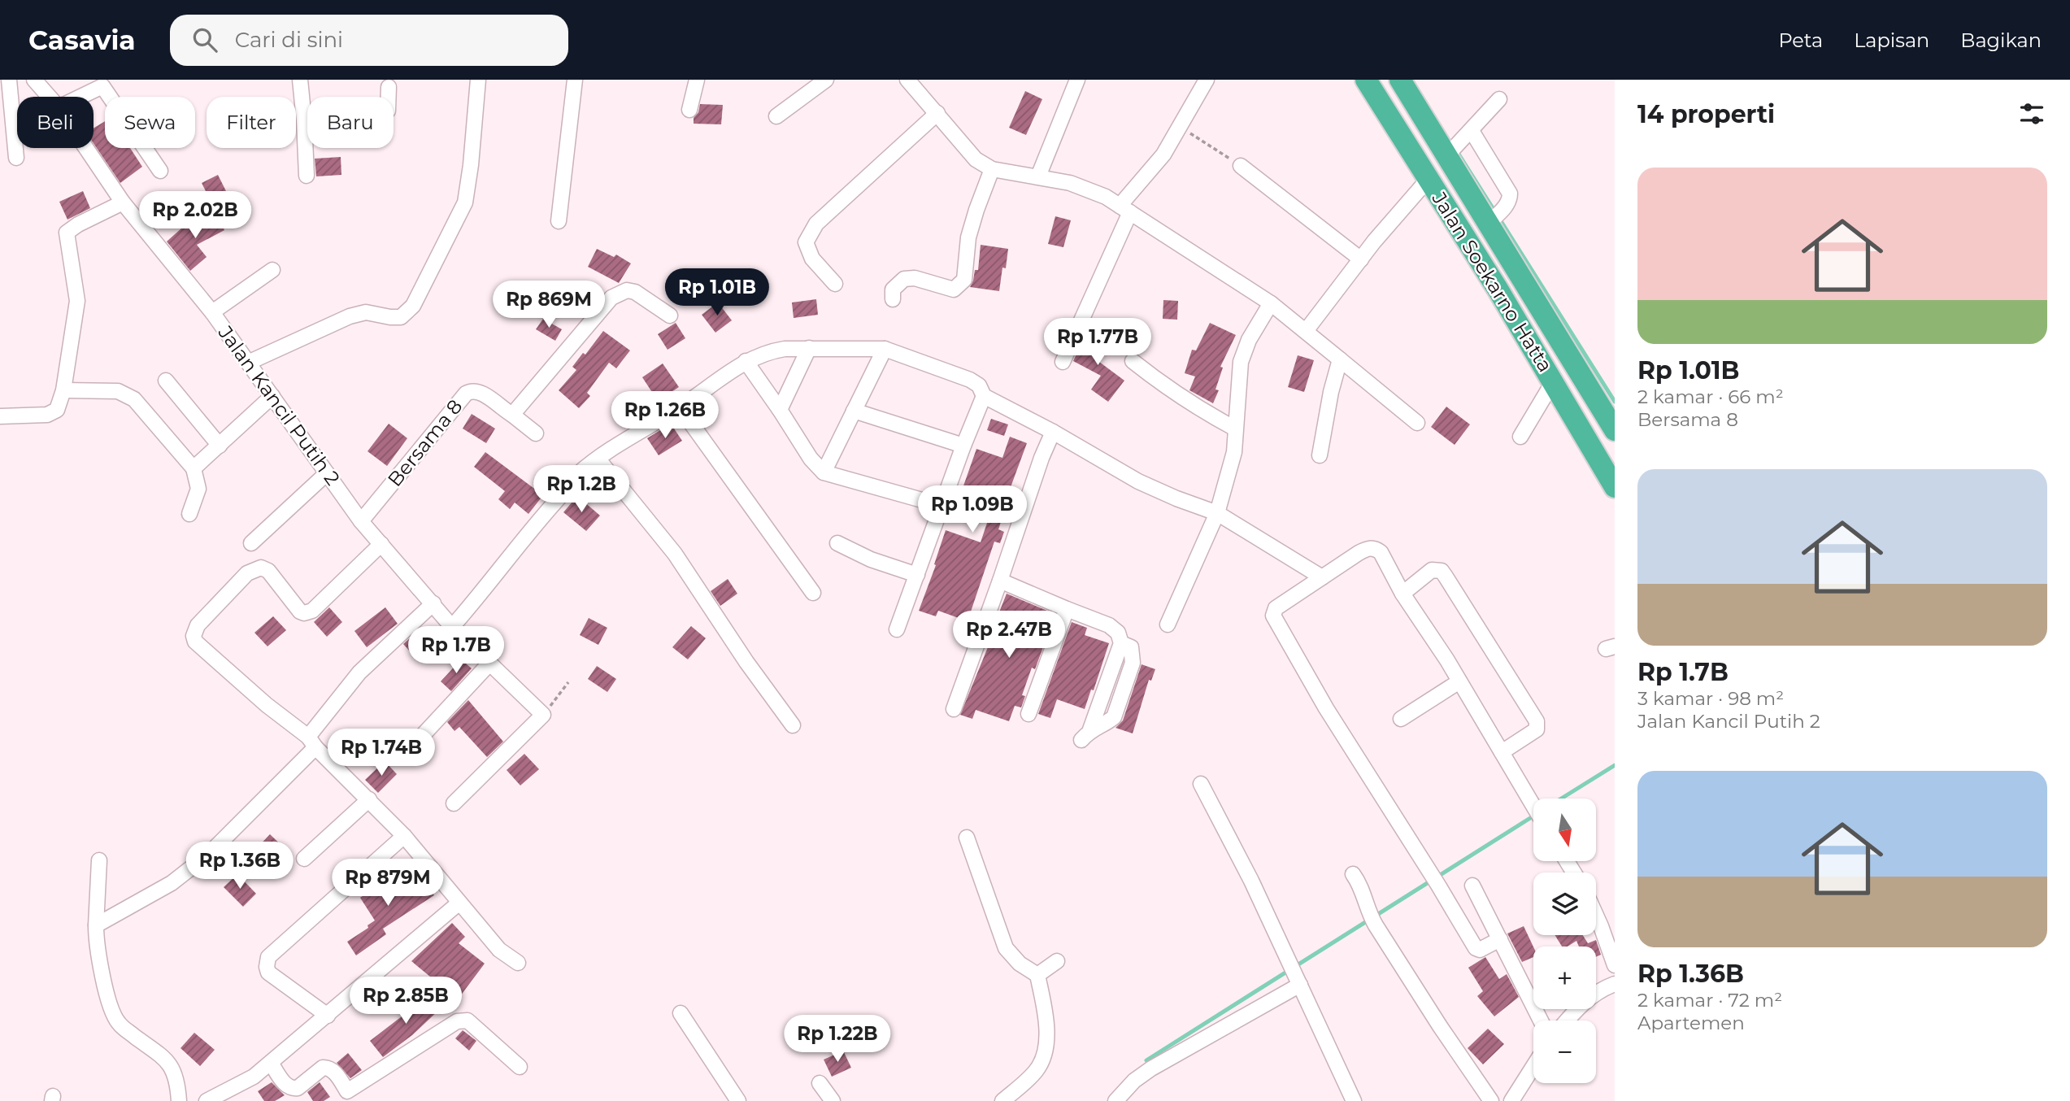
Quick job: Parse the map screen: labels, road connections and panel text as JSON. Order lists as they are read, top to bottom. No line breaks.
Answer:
{"streets":{"highway":["Jalan Soekarno Hatta"],"street":["Jalan Kancil Putih 2","Bersama 8"]},"crossings":[["Jalan Kancil Putih 2","Bersama 8"]],"north":"bottom","page":{"header":"Casavia","search":"Cari di sini","nav":["Peta","Lapisan","Bagikan"],"heading":"14 properti","chip":["Beli","Sewa","Filter","Baru"],"list":[{"name":"Rp 1.01B","note":"2 kamar · 66 m² · Bersama 8"},{"name":"Rp 1.7B","note":"3 kamar · 98 m² · Jalan Kancil Putih 2"},{"name":"Rp 1.36B","note":"2 kamar · 72 m² · Apartemen"}],"price":["Rp 2.02B","Rp 1.01B","Rp 869M","Rp 1.77B","Rp 1.26B","Rp 1.2B","Rp 1.09B","Rp 2.47B","Rp 1.7B","Rp 1.74B","Rp 1.36B","Rp 879M","Rp 2.85B","Rp 1.22B"],"map_buttons":["+","−"]}}
